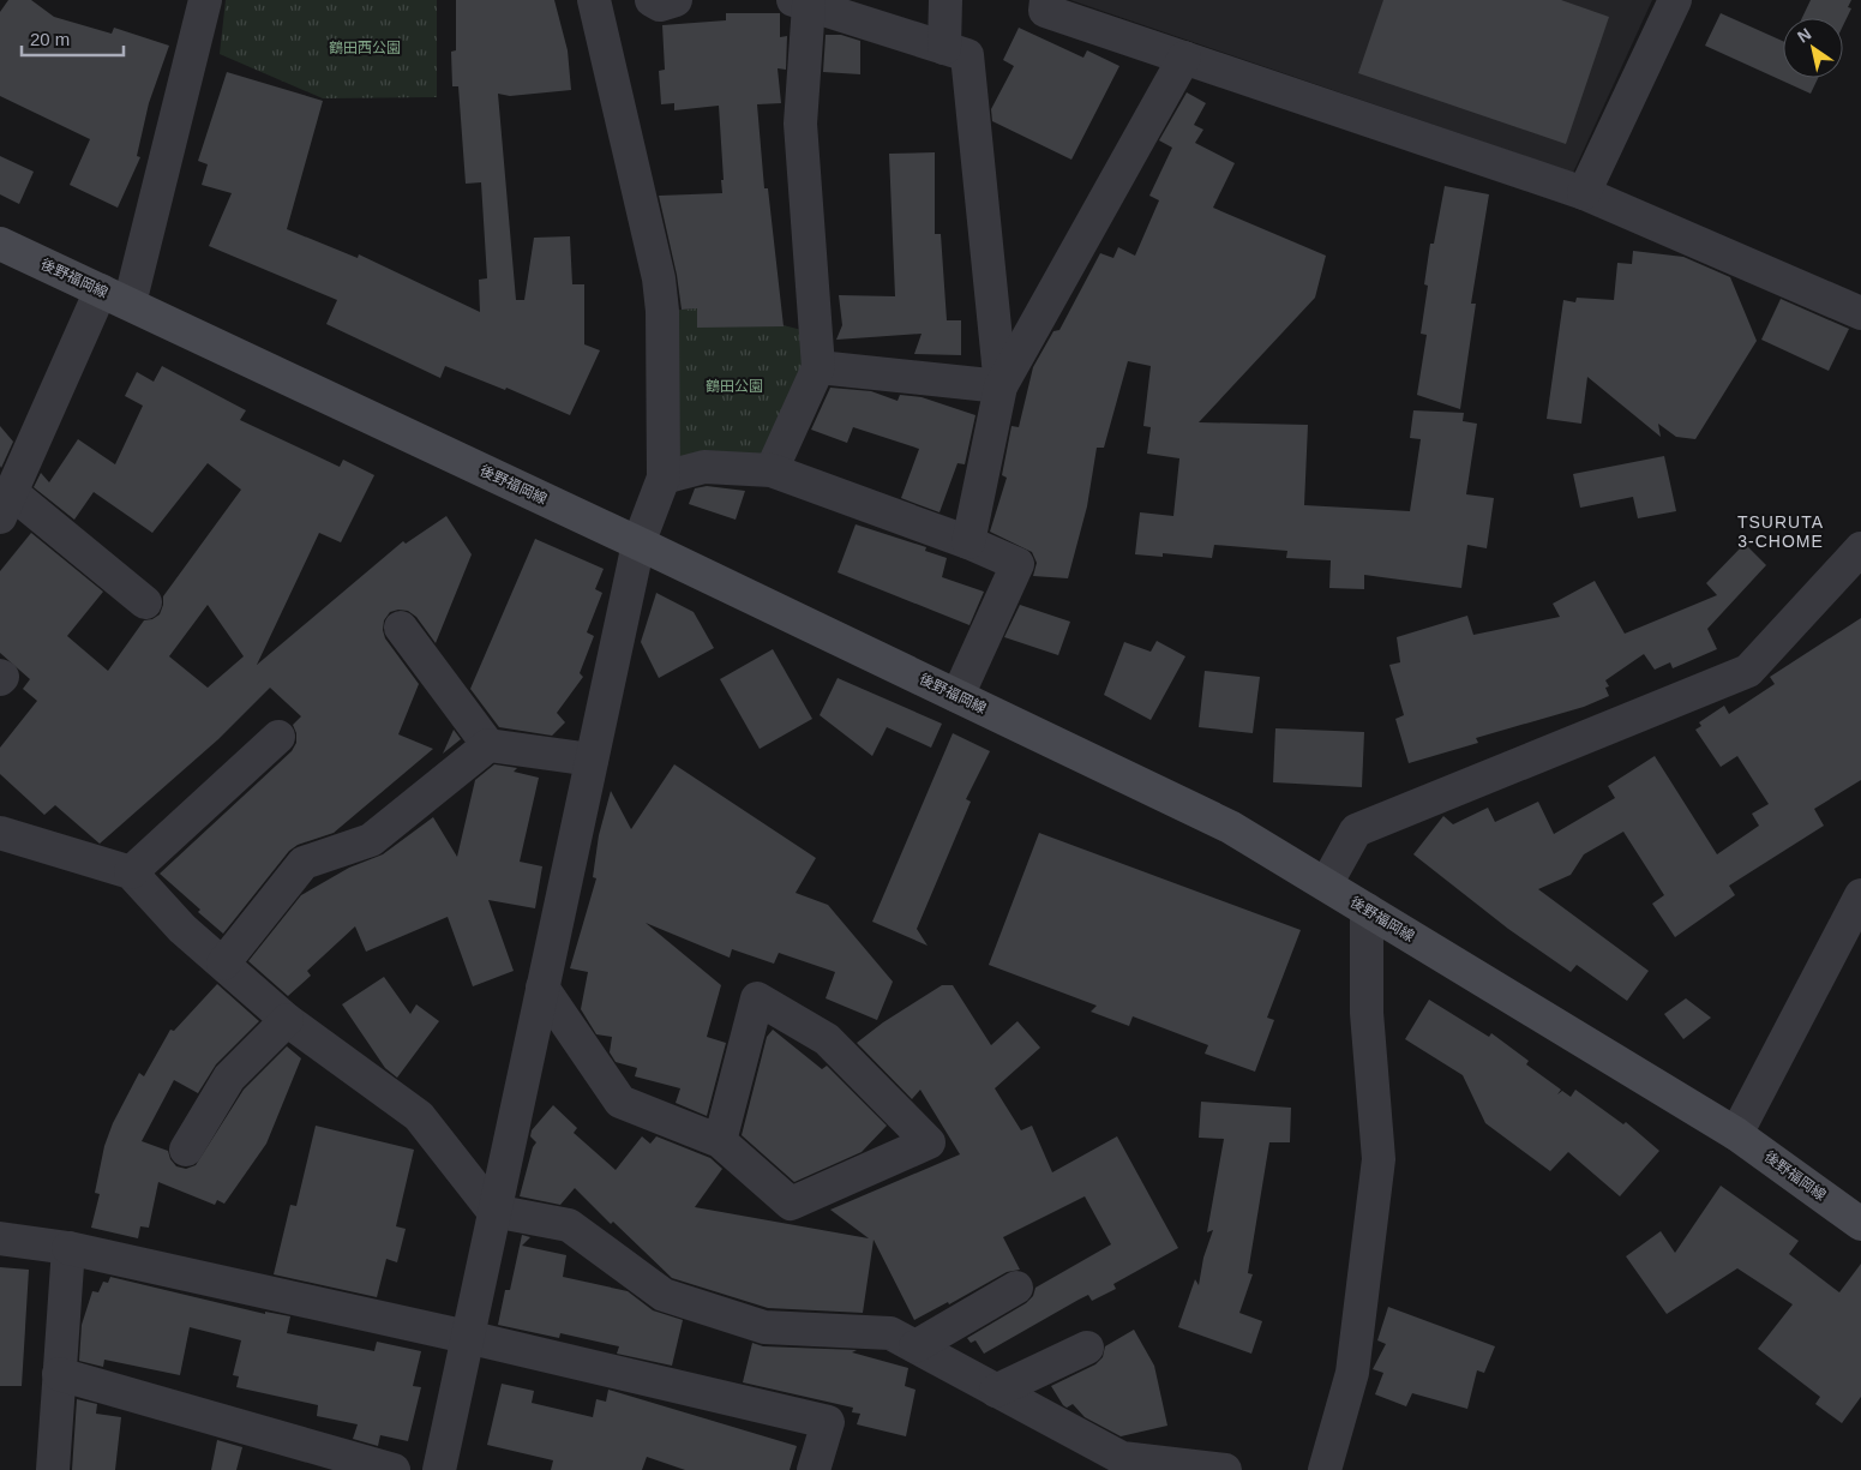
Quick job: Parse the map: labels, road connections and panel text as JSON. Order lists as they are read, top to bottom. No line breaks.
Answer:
{"streets":{"main road":["後野福岡線"]},"districts":["TSURUTA 3-CHOME"],"parks":["鶴田西公園","鶴田公園"],"scale_bar":"20 m","north":"top left"}
